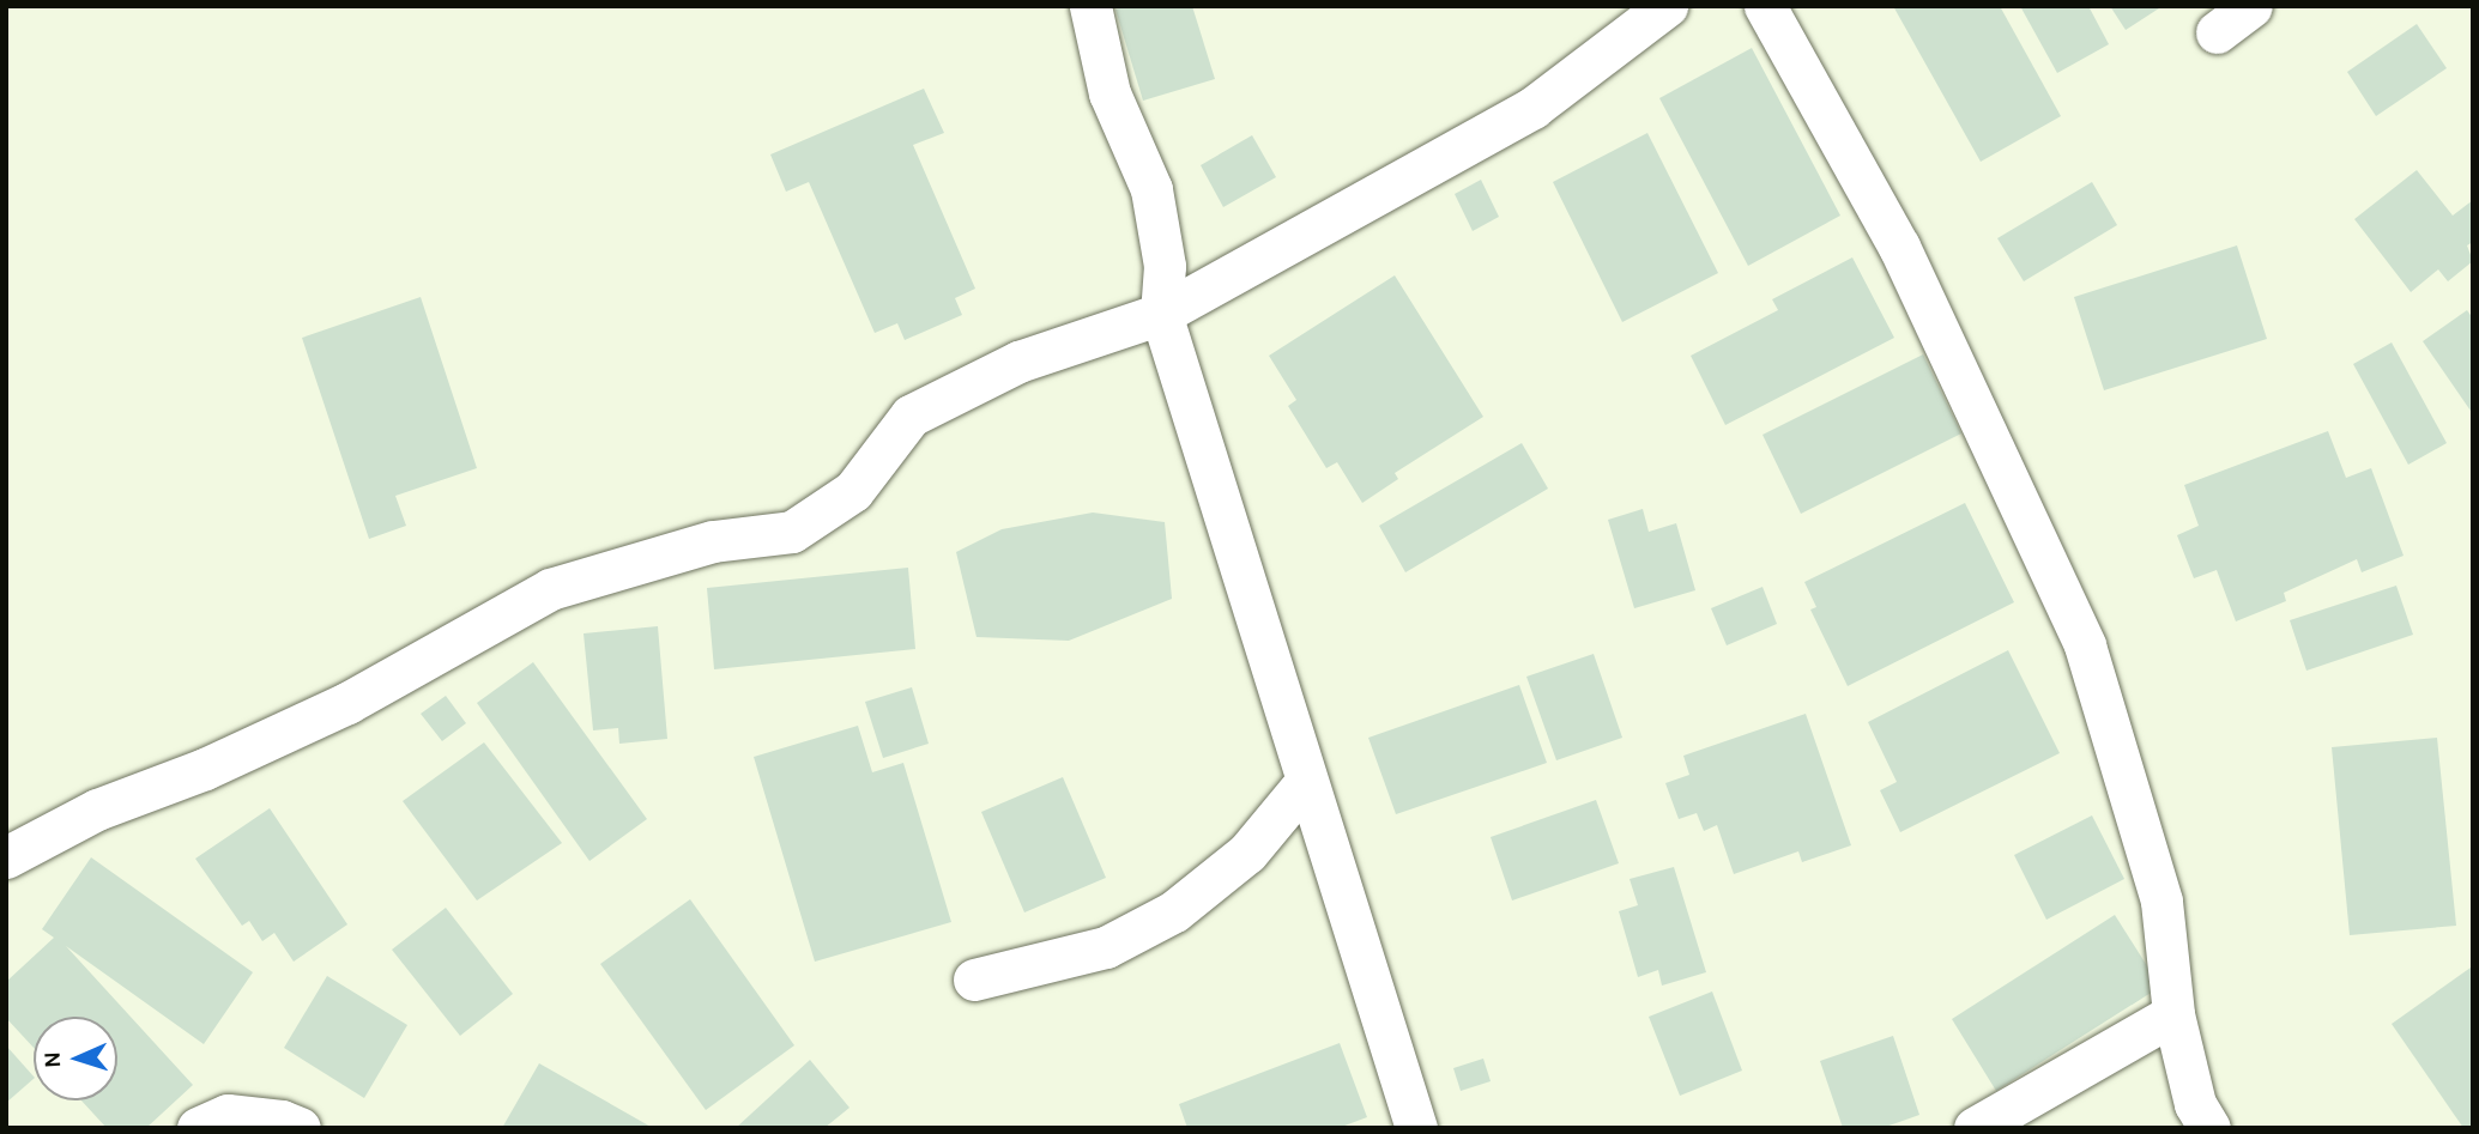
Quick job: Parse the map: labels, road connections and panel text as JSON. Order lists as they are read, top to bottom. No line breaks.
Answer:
{"north":"left"}
